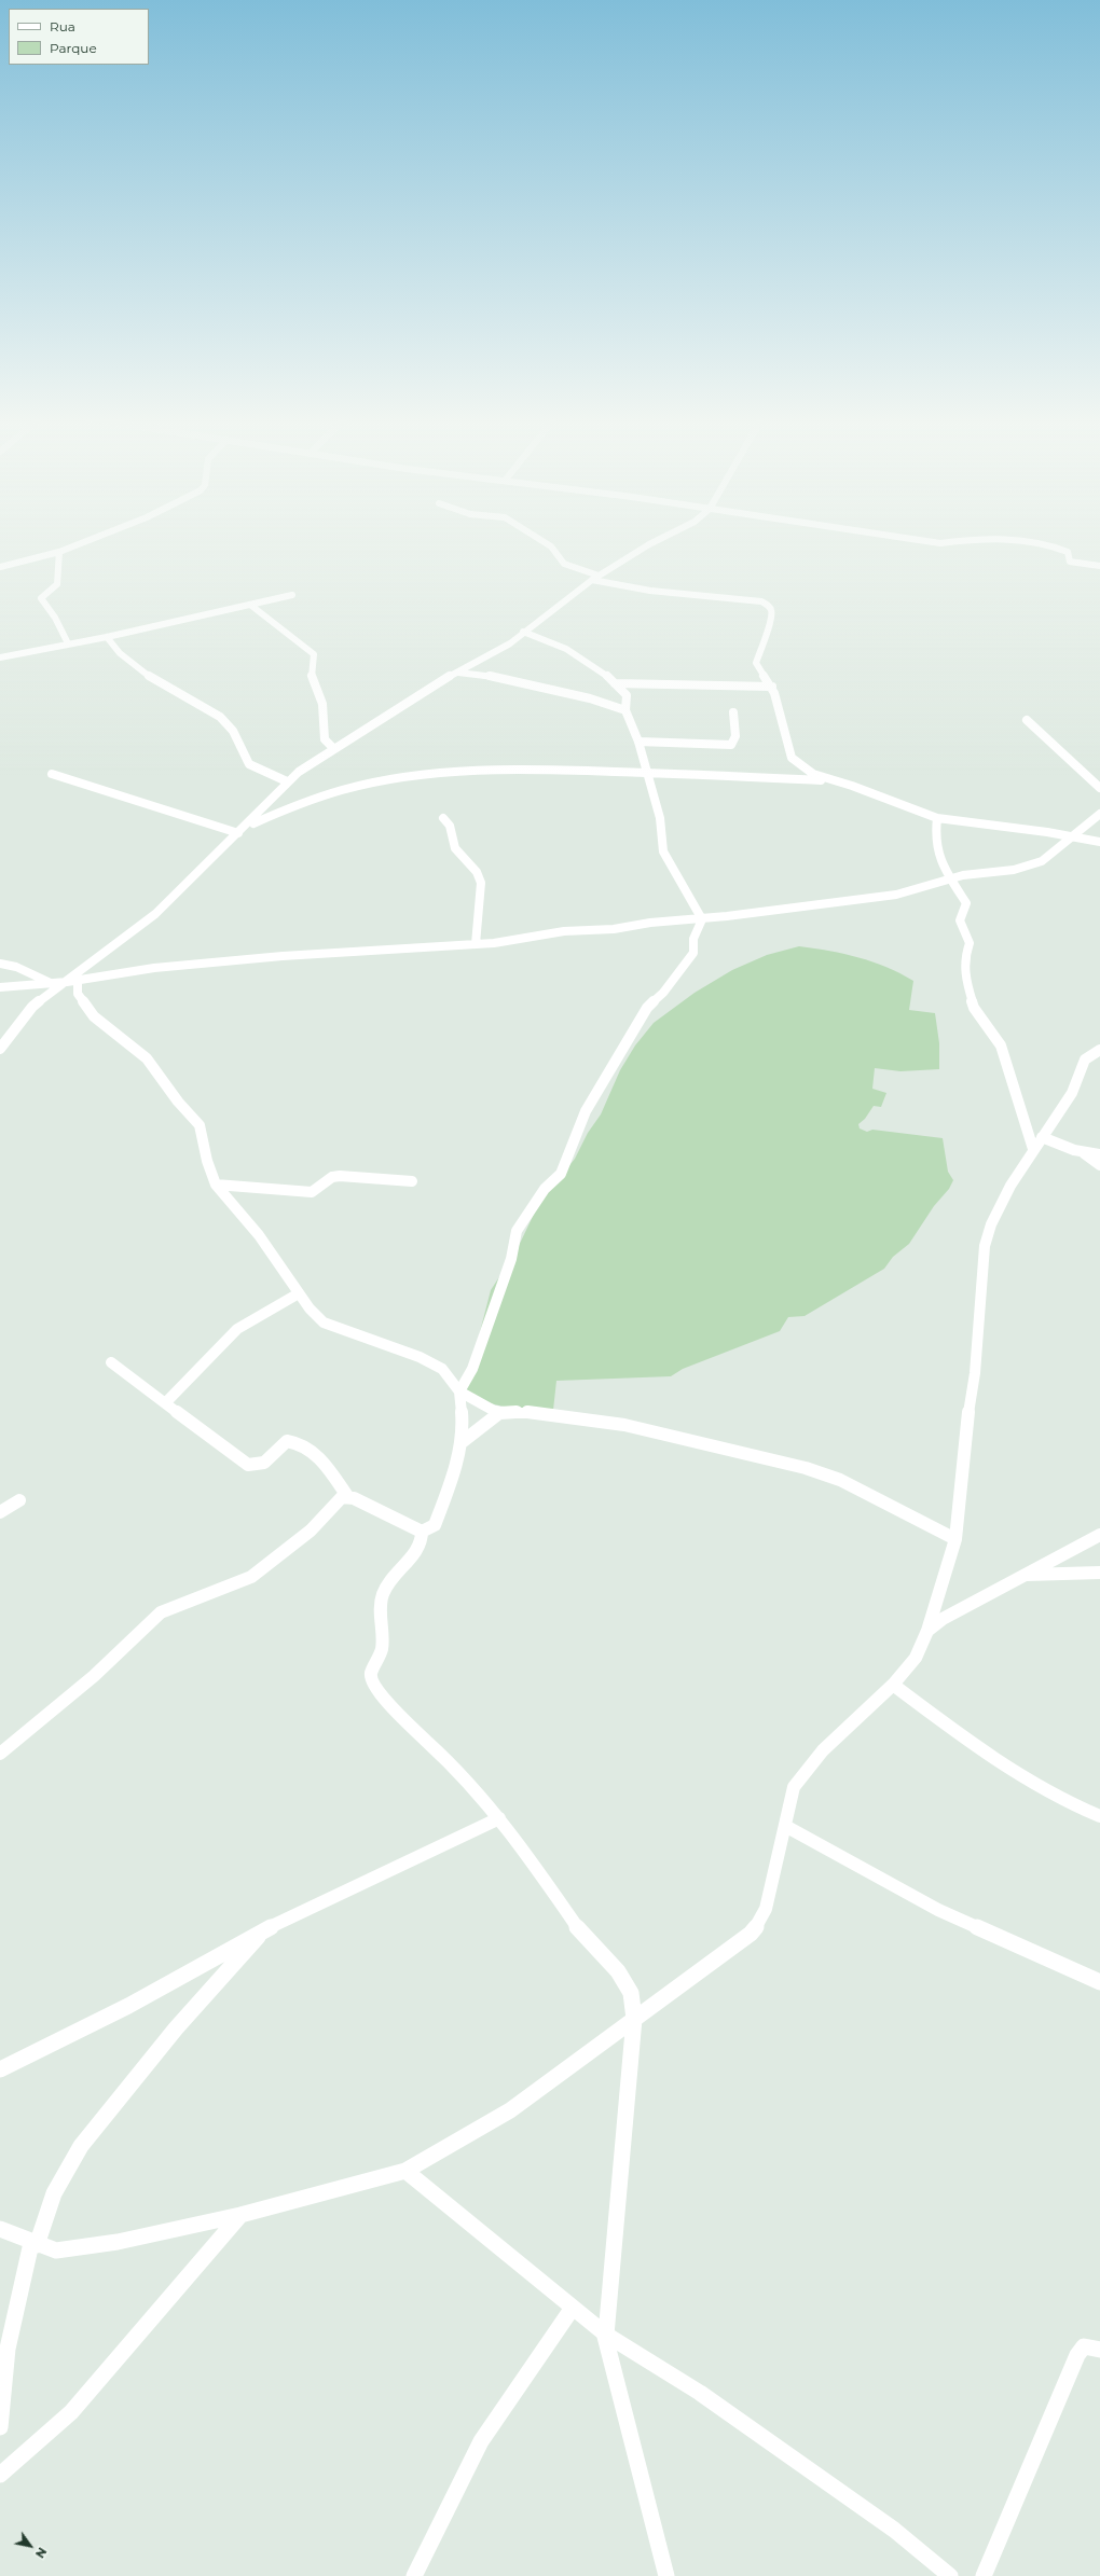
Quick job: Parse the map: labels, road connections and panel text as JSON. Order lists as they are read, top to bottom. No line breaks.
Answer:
{"legend":["Rua","Parque"],"north":"bottom right"}
